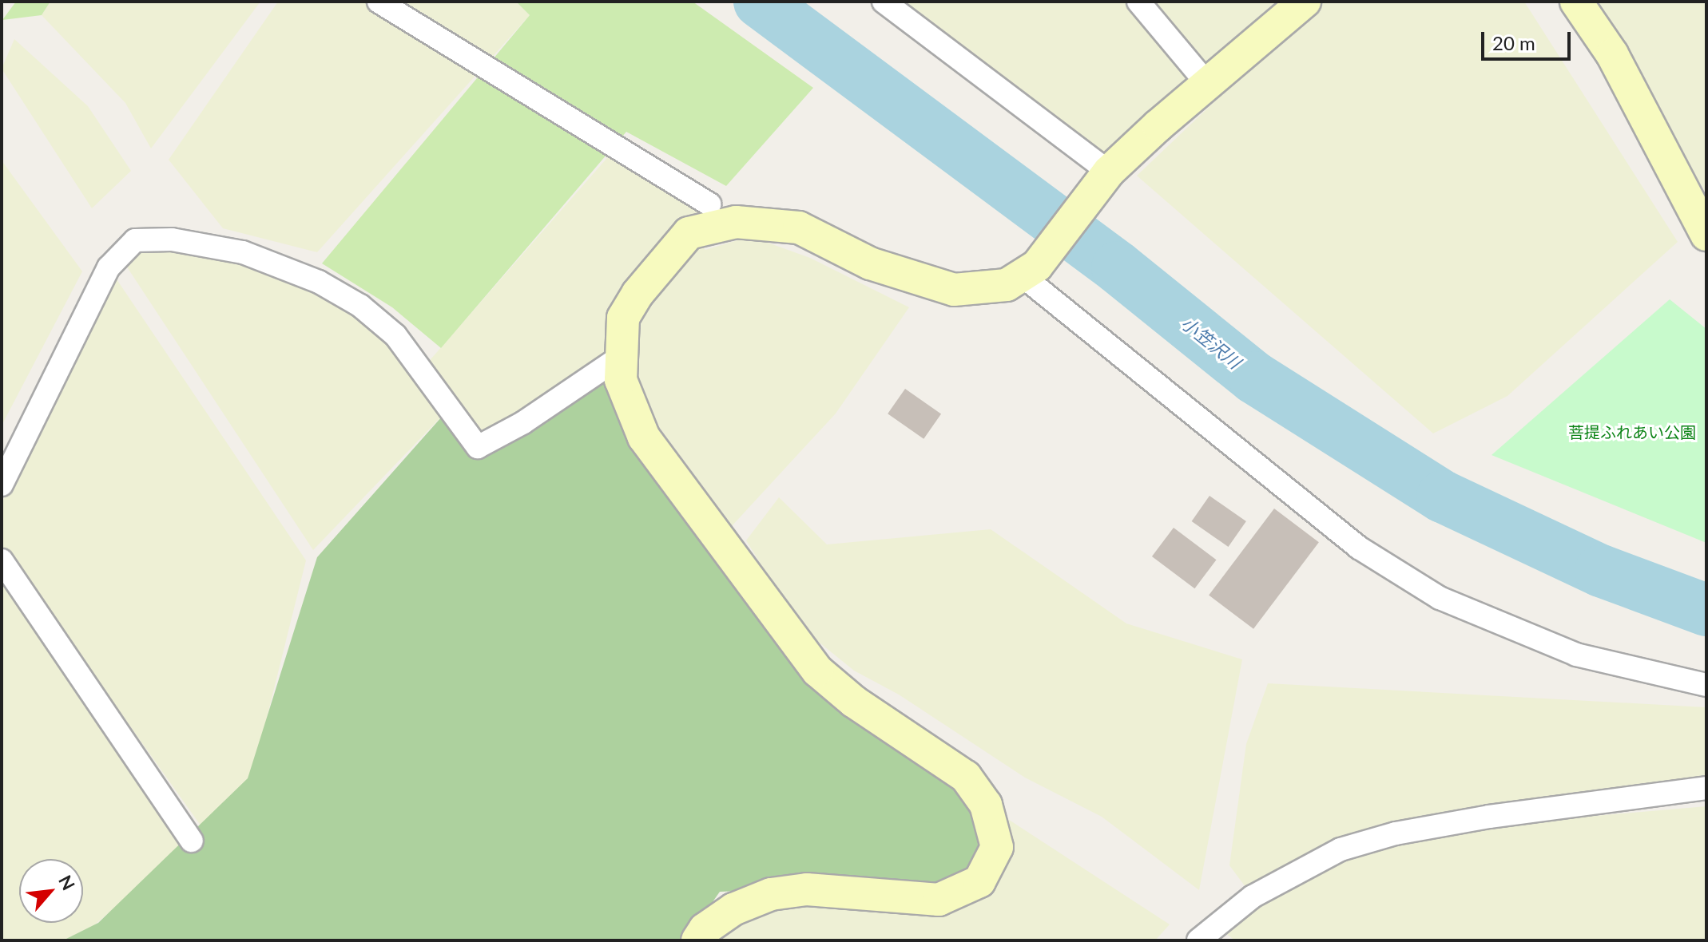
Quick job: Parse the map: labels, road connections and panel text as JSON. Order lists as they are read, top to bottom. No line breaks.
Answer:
{"water":["小笠沢川"],"parks":["菩提ふれあい公園"],"scale_bar":"20 m","north":"top right"}
